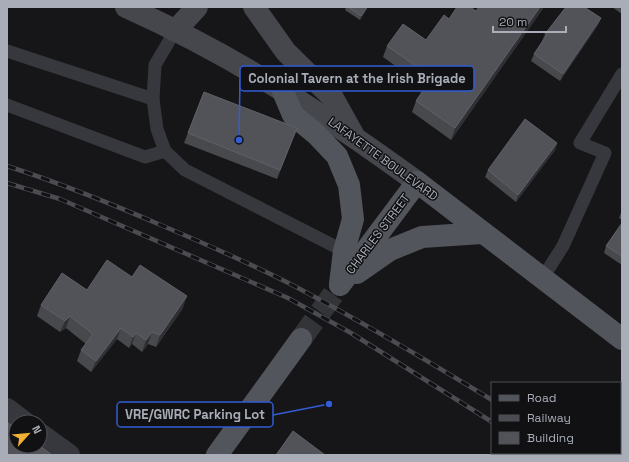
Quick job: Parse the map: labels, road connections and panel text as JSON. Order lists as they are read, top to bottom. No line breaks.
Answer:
{"streets":{"main road":["LAFAYETTE BOULEVARD","CHARLES STREET"]},"crossings":[["LAFAYETTE BOULEVARD","CHARLES STREET"]],"places":["Colonial Tavern at the Irish Brigade","VRE/GWRC Parking Lot"],"legend":["Road","Railway","Building"],"scale_bar":"20 m","north":"top right"}
